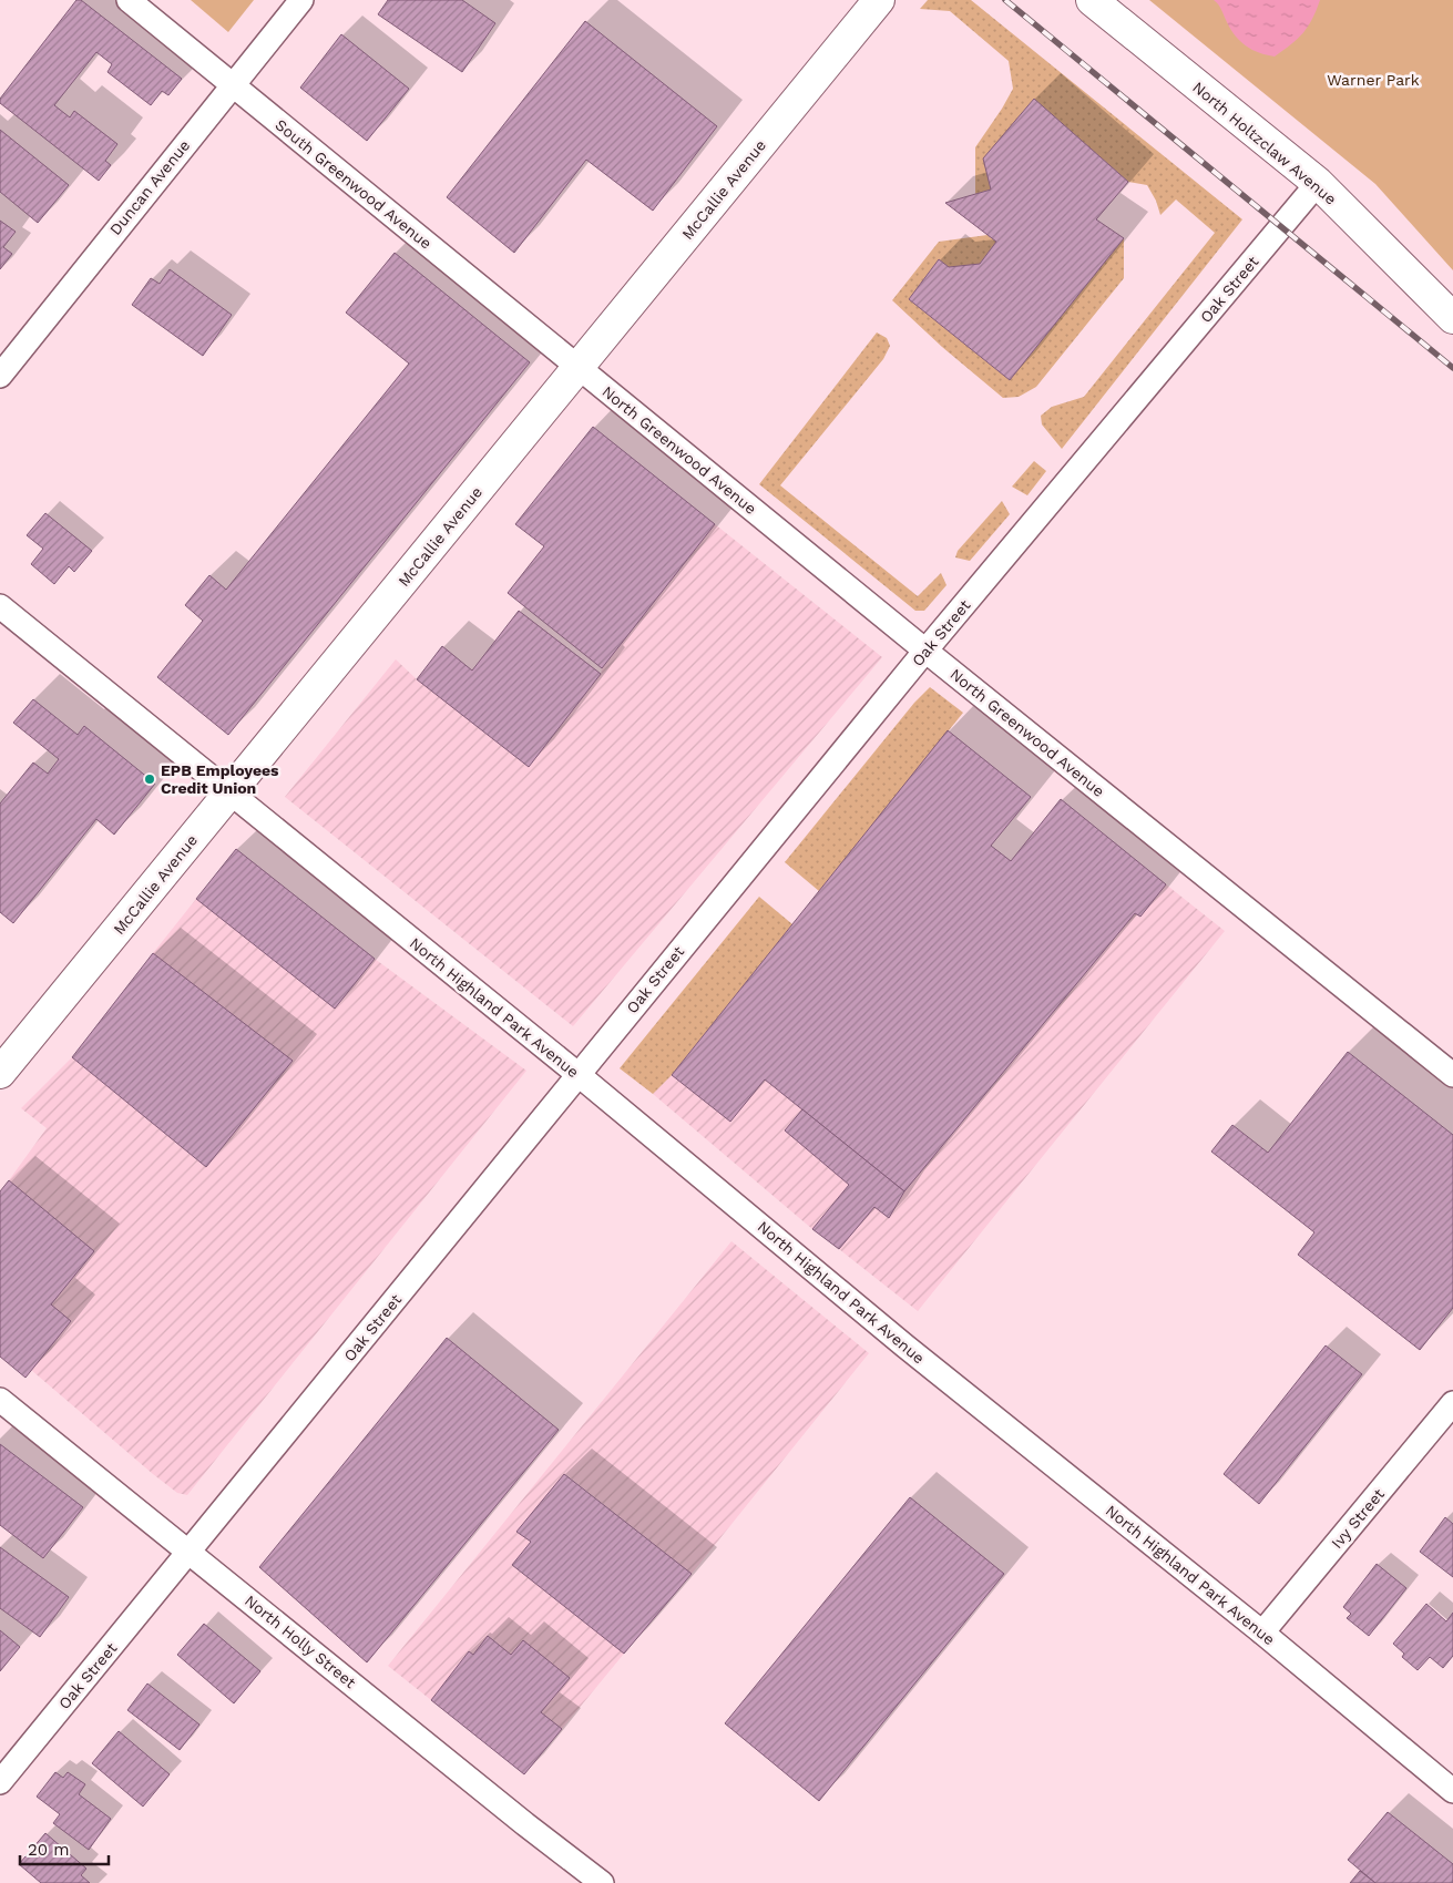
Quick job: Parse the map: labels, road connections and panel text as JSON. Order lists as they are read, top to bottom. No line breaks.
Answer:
{"streets":{"main road":["North Holtzclaw Avenue","McCallie Avenue"],"street":["South Greenwood Avenue","Duncan Avenue","Oak Street","North Greenwood Avenue","North Highland Park Avenue","Ivy Street","North Holly Street"]},"crossings":[["North Holtzclaw Avenue","Oak Street"],["South Greenwood Avenue","Duncan Avenue"],["South Greenwood Avenue","McCallie Avenue"],["South Greenwood Avenue","North Greenwood Avenue"],["McCallie Avenue","North Greenwood Avenue"],["McCallie Avenue","North Highland Park Avenue"],["Oak Street","North Greenwood Avenue"],["Oak Street","North Highland Park Avenue"],["Oak Street","North Holly Street"],["North Highland Park Avenue","Ivy Street"]],"parks":["Warner Park"],"places":["EPB Employees Credit Union"],"scale_bar":"20 m"}
